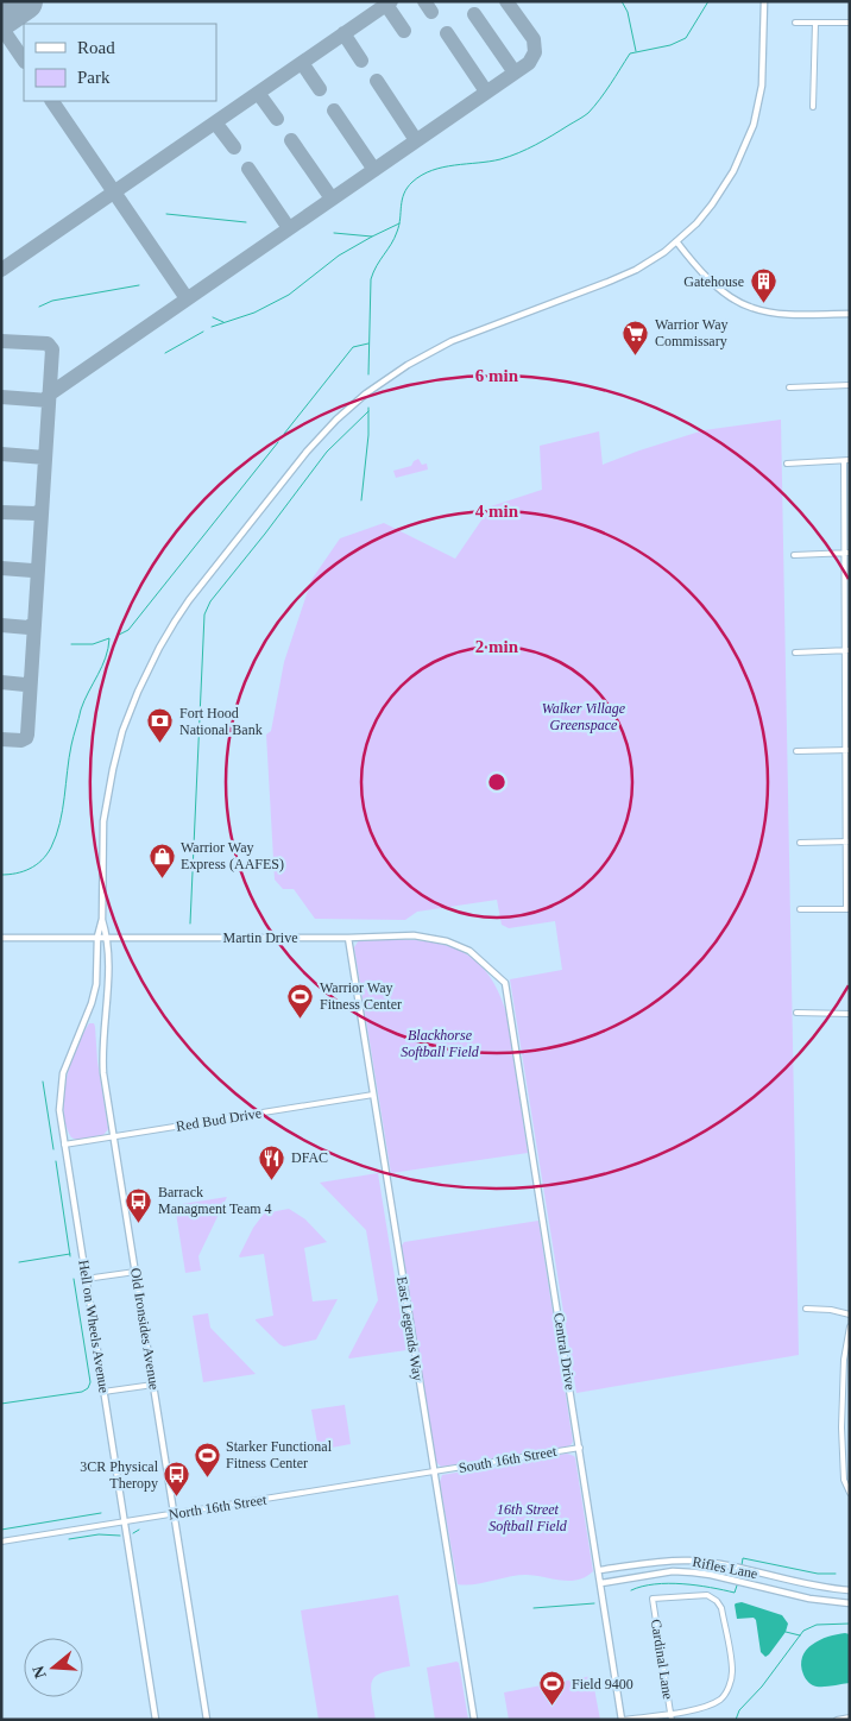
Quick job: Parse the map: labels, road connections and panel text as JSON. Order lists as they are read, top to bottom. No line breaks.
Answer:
{"streets":{"street":["Martin Drive","Red Bud Drive","Hell on Wheels Avenue","Old Ironsides Avenue","East Legends Way","Central Drive","South 16th Street","North 16th Street","Rifles Lane","Cardinal Lane"]},"crossings":[["Martin Drive","Hell on Wheels Avenue"],["Martin Drive","Old Ironsides Avenue"],["Martin Drive","East Legends Way"],["Martin Drive","Central Drive"],["Red Bud Drive","Hell on Wheels Avenue"],["Red Bud Drive","Old Ironsides Avenue"],["Red Bud Drive","East Legends Way"],["Hell on Wheels Avenue","Old Ironsides Avenue"],["Hell on Wheels Avenue","North 16th Street"],["Old Ironsides Avenue","North 16th Street"],["East Legends Way","South 16th Street"],["East Legends Way","North 16th Street"],["Central Drive","South 16th Street"],["Central Drive","Rifles Lane"],["South 16th Street","North 16th Street"]],"parks":["Walker Village Greenspace","Blackhorse Softball Field","16th Street Softball Field"],"places":{"building":["Gatehouse"],"supermarket":["Warrior Way Commissary"],"bank":["Fort Hood National Bank"],"shop":["Warrior Way Express (AAFES)"],"sports":["Warrior Way Fitness Center","Starker Functional Fitness Center","Field 9400"],"restaurant":["DFAC"],"bus stop":["Barrack Managment Team 4","3CR Physical Theropy"]},"legend":["Road","Park"],"north":"left","rings":["6 min","4 min","2 min"]}
